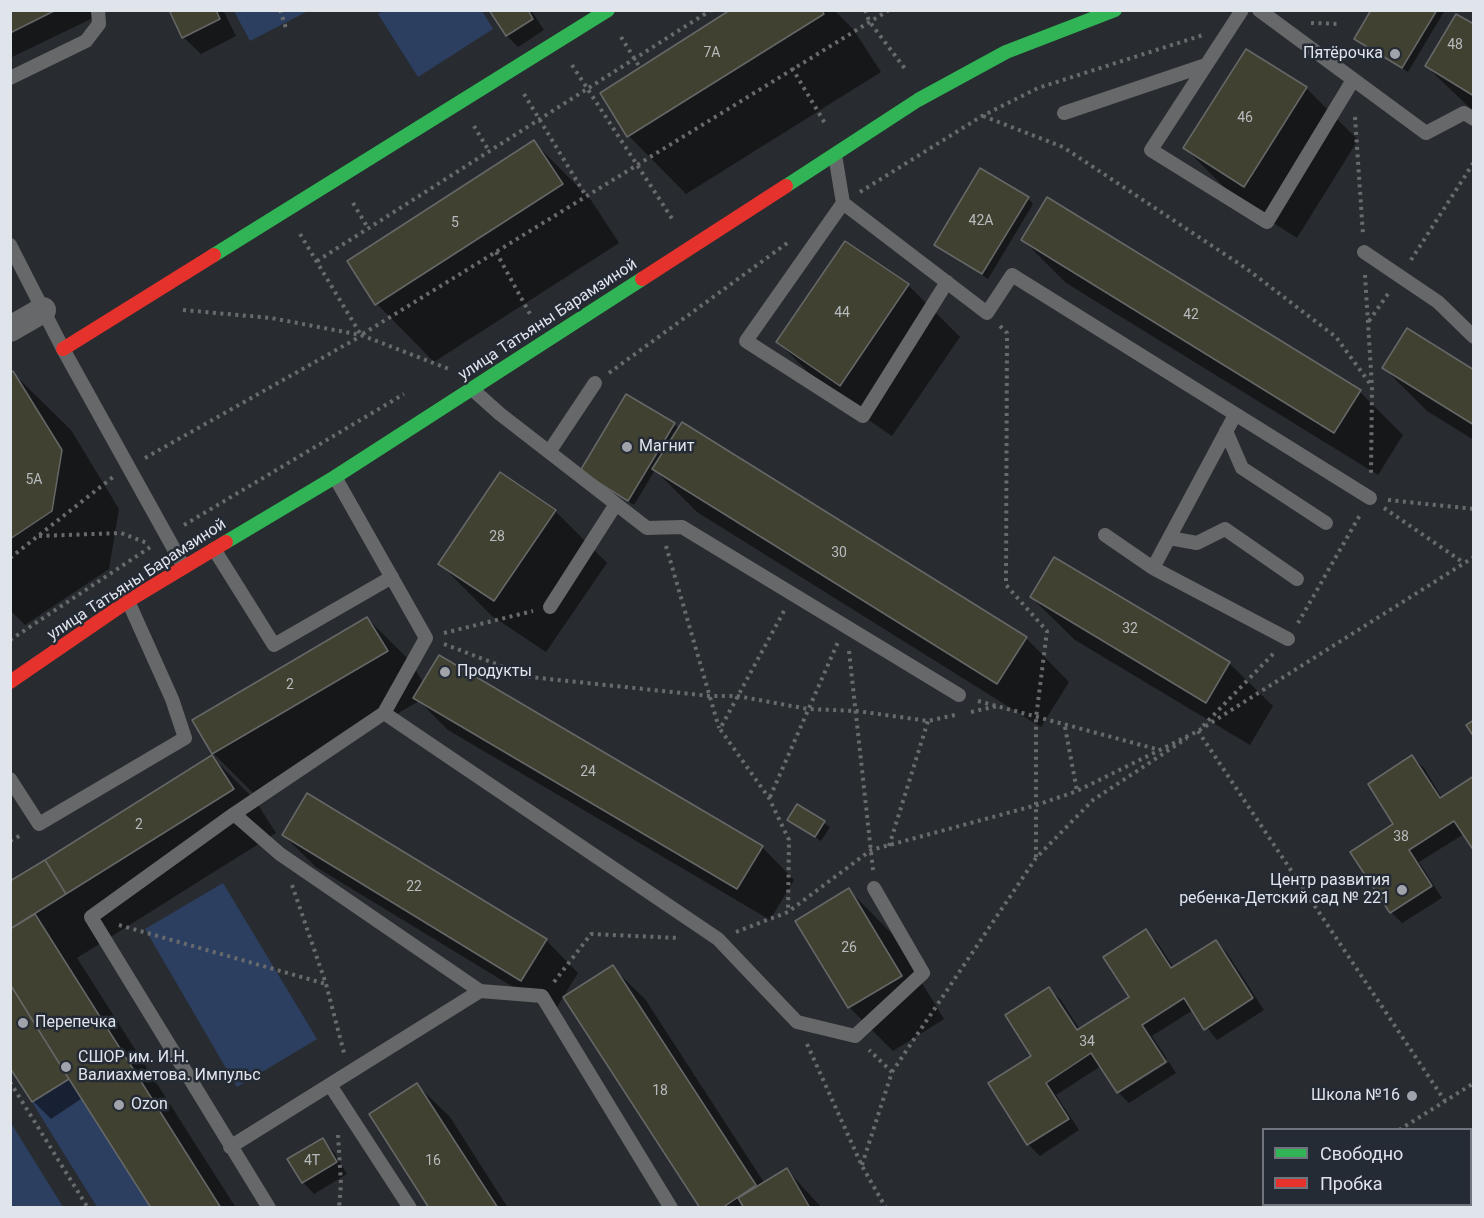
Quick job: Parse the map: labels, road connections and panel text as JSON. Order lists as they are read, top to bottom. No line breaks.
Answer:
{"streets":{"street":["улица Татьяны Барамзиной"]},"places":["Пятёрочка","Магнит","Продукты","Центр развития ребенка-Детский сад № 221","Перепечка","СШОР им. И.Н. Валиахметова. Импульс","Школа №16","Ozon"],"house_numbers":["48","7А","46","42А","5","44","42","5А","28","30","32","2","24","2","38","22","26","34","18","4Т","16"],"legend":["Свободно","Пробка"]}
